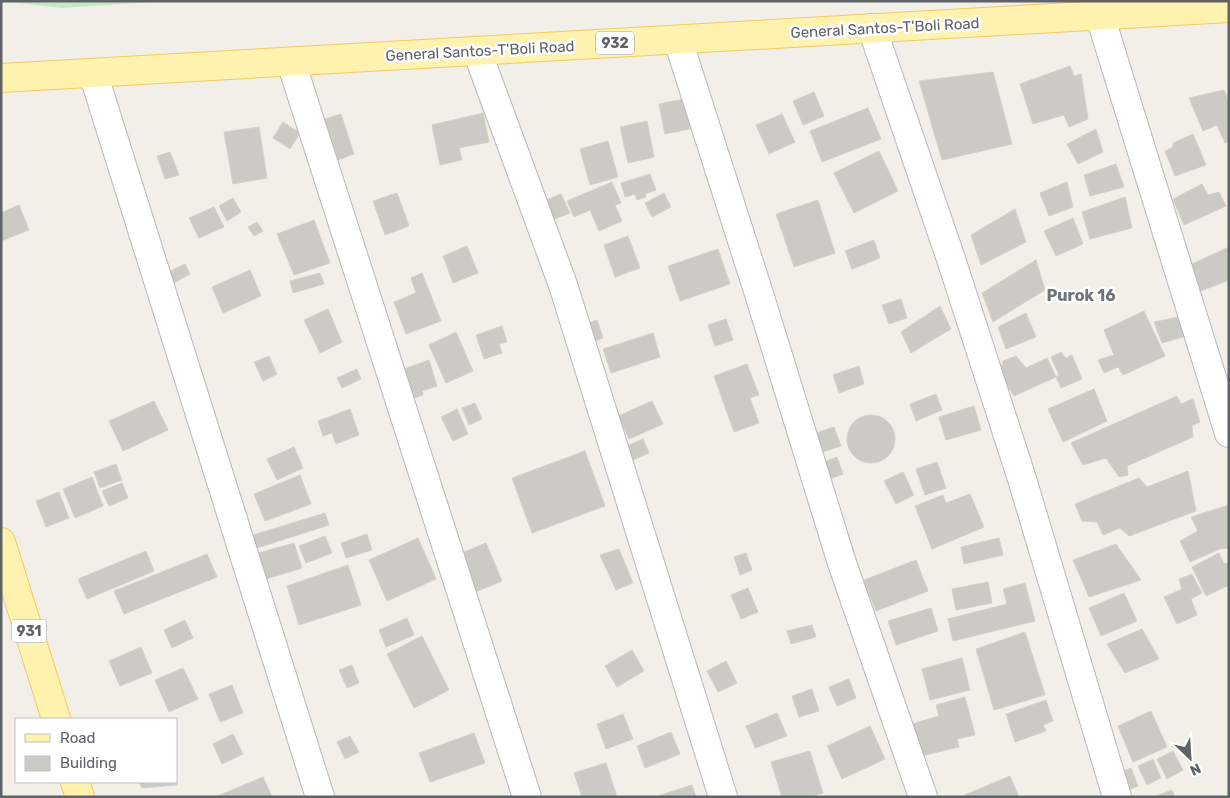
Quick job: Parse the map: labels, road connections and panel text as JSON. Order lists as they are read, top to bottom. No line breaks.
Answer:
{"streets":{"main road":["General Santos-T'Boli Road","932","931"]},"districts":["Purok 16"],"legend":["Road","Building"],"north":"bottom right"}
